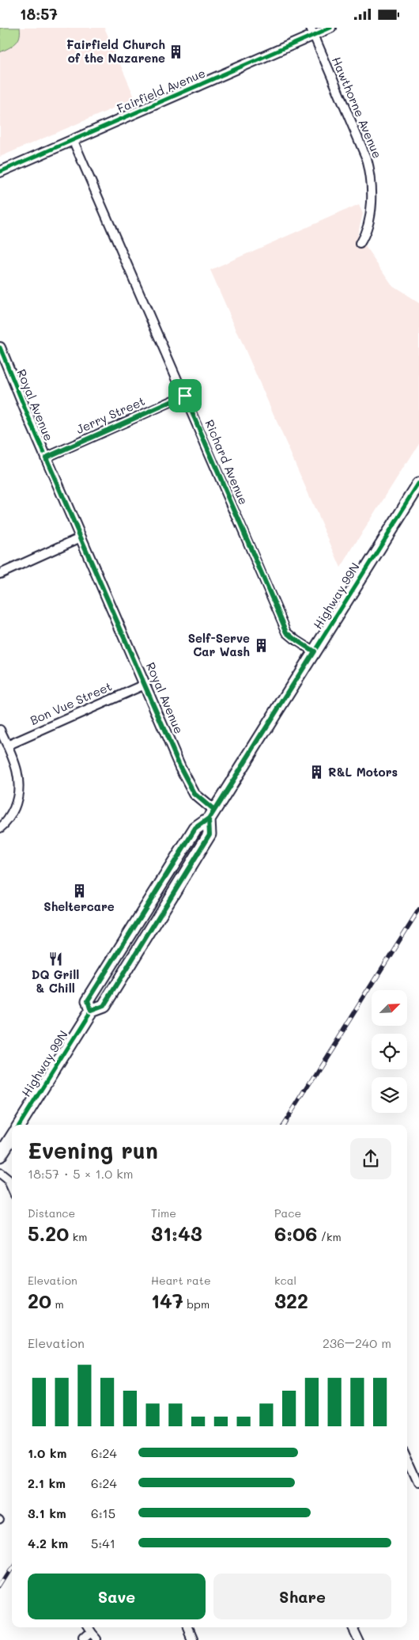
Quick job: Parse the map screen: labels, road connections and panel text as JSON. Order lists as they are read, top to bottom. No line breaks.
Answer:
{"streets":{"main road":["Highway 99N"],"street":["Fairfield Avenue","Hawthorne Avenue","Royal Avenue","Jerry Street","Richard Avenue","Bon Vue Street"]},"crossings":[["Fairfield Avenue","Hawthorne Avenue"],["Fairfield Avenue","Richard Avenue"],["Royal Avenue","Jerry Street"],["Royal Avenue","Highway 99N"],["Royal Avenue","Bon Vue Street"],["Jerry Street","Richard Avenue"],["Richard Avenue","Highway 99N"]],"places":{"building":["Fairfield Church of the Nazarene","Self-Serve Car Wash","R&L Motors","Sheltercare"],"restaurant":["DQ Grill & Chill"]},"north":"top right","page":{"status":"18:57","heading":["Evening run","18:57 · 5 × 1.0 km"],"stats":[["Distance","5.20 km"],["Time","31:43"],["Pace","6:06 /km"],["Elevation","20 m"],["Heart rate","147 bpm"],["kcal","322"]],"chart":["Elevation","236–240 m"],"list":[{"name":"1.0 km","note":"6:24"},{"name":"2.1 km","note":"6:24"},{"name":"3.1 km","note":"6:15"},{"name":"4.2 km","note":"5:41"}],"buttons":["Save","Share"]}}
